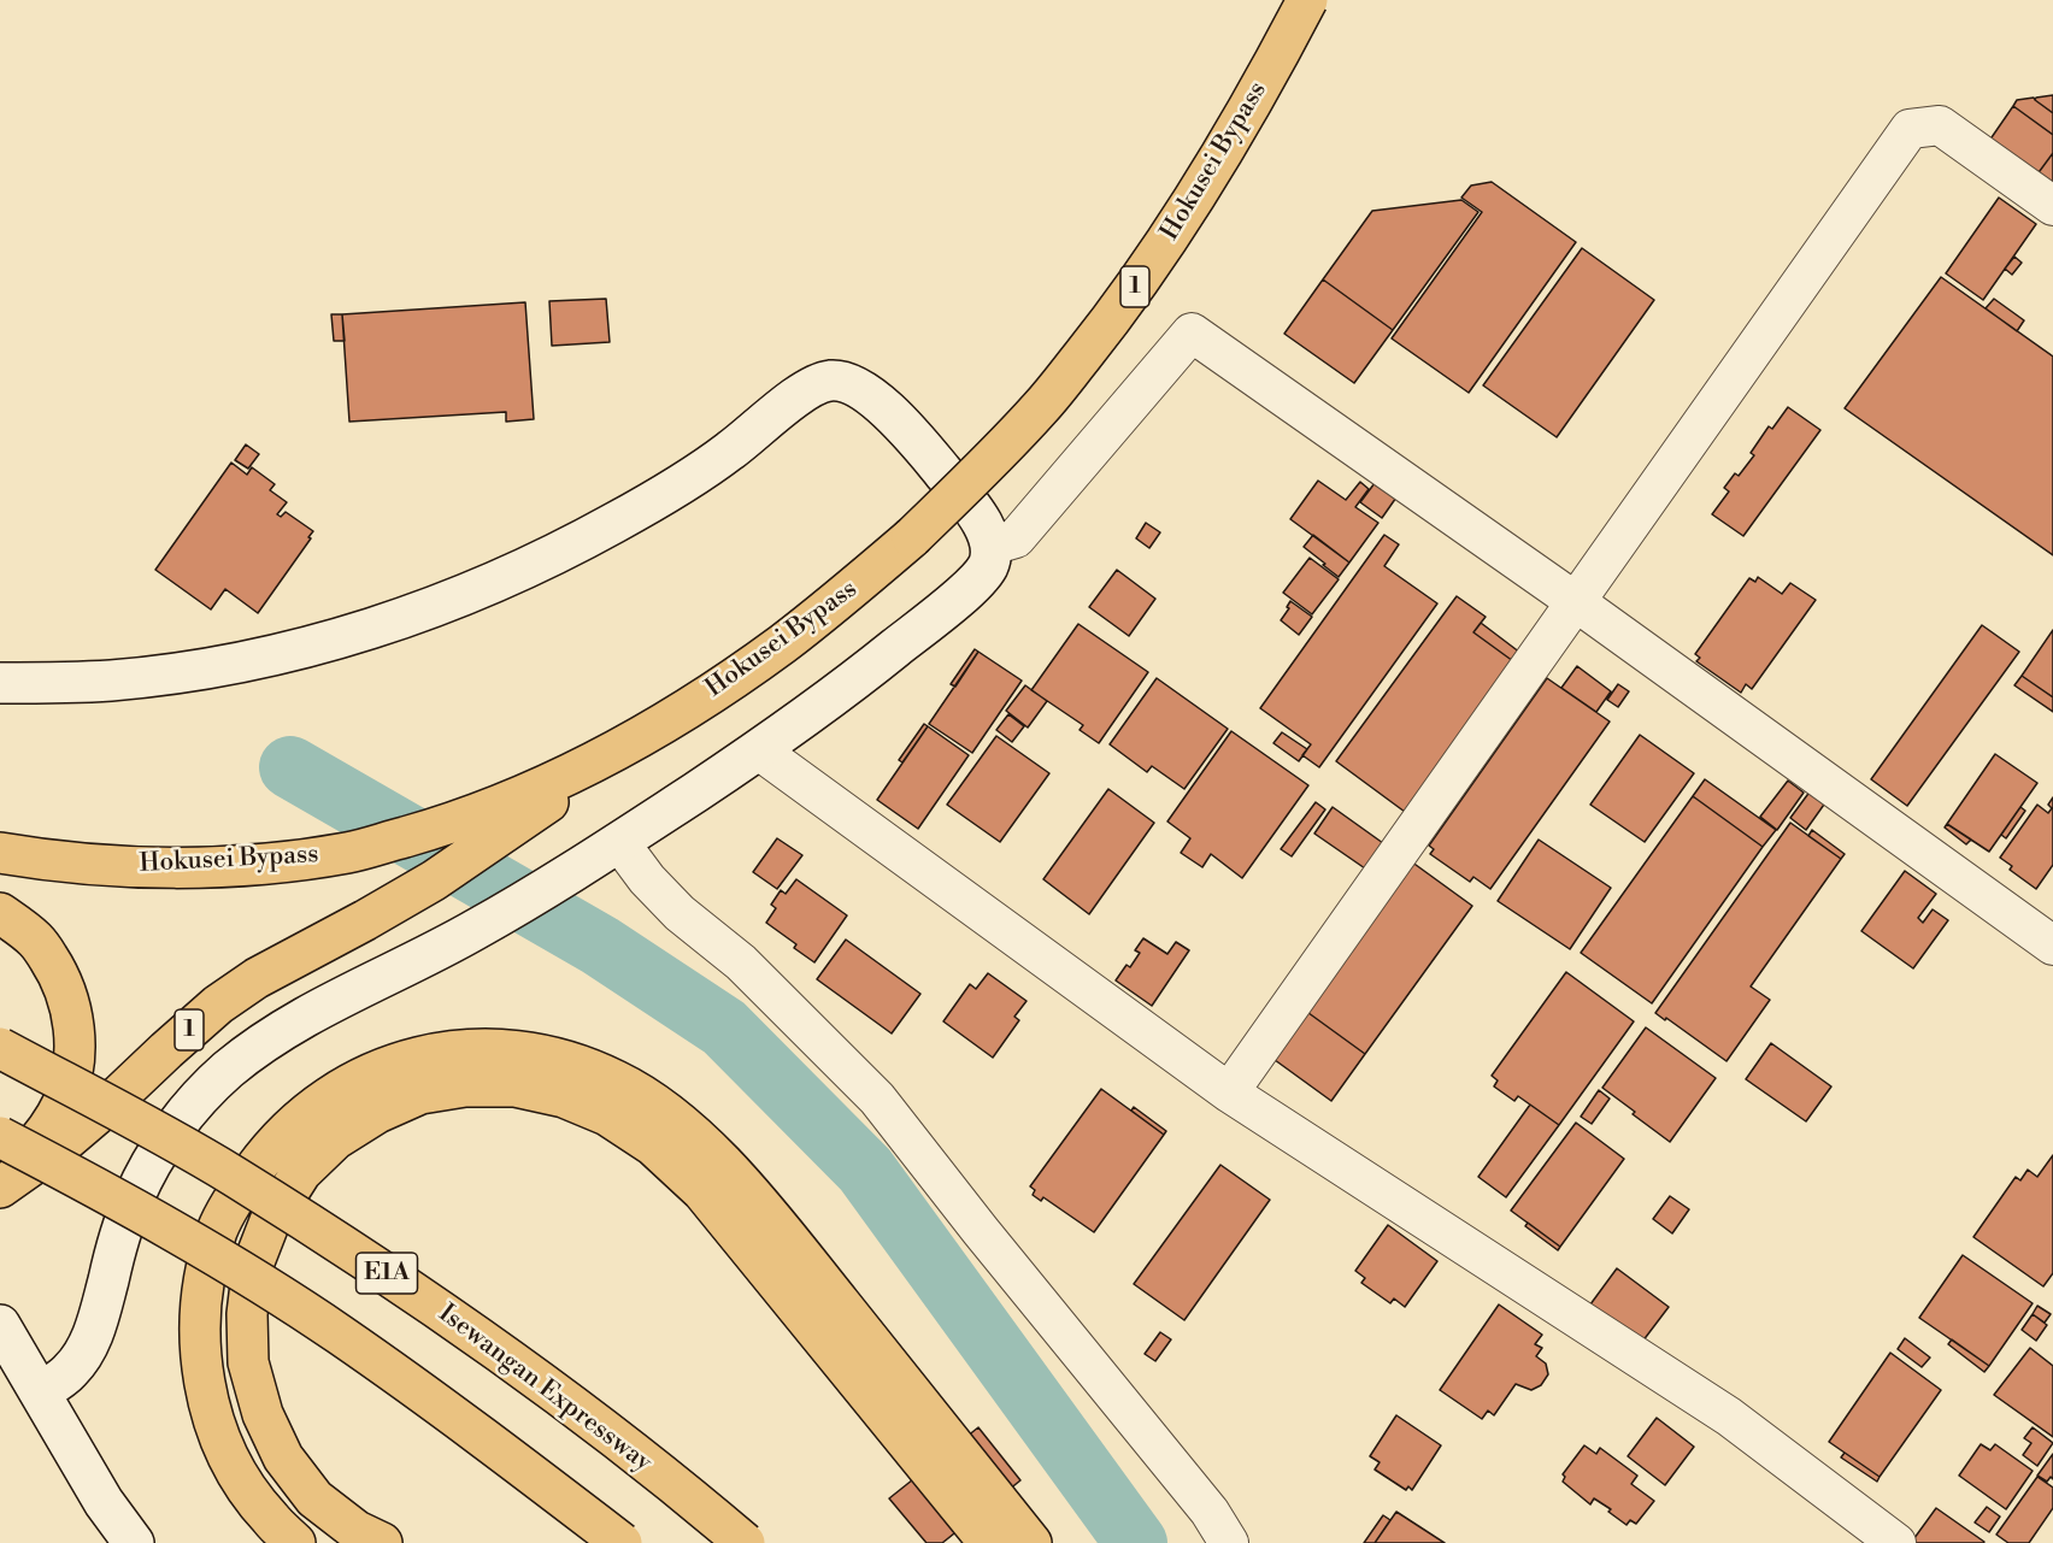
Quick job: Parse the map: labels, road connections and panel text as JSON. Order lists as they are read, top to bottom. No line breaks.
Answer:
{"streets":{"highway":["Hokusei Bypass","1","E1A","Isewangan Expressway"]},"crossings":[["Hokusei Bypass","1"]]}
